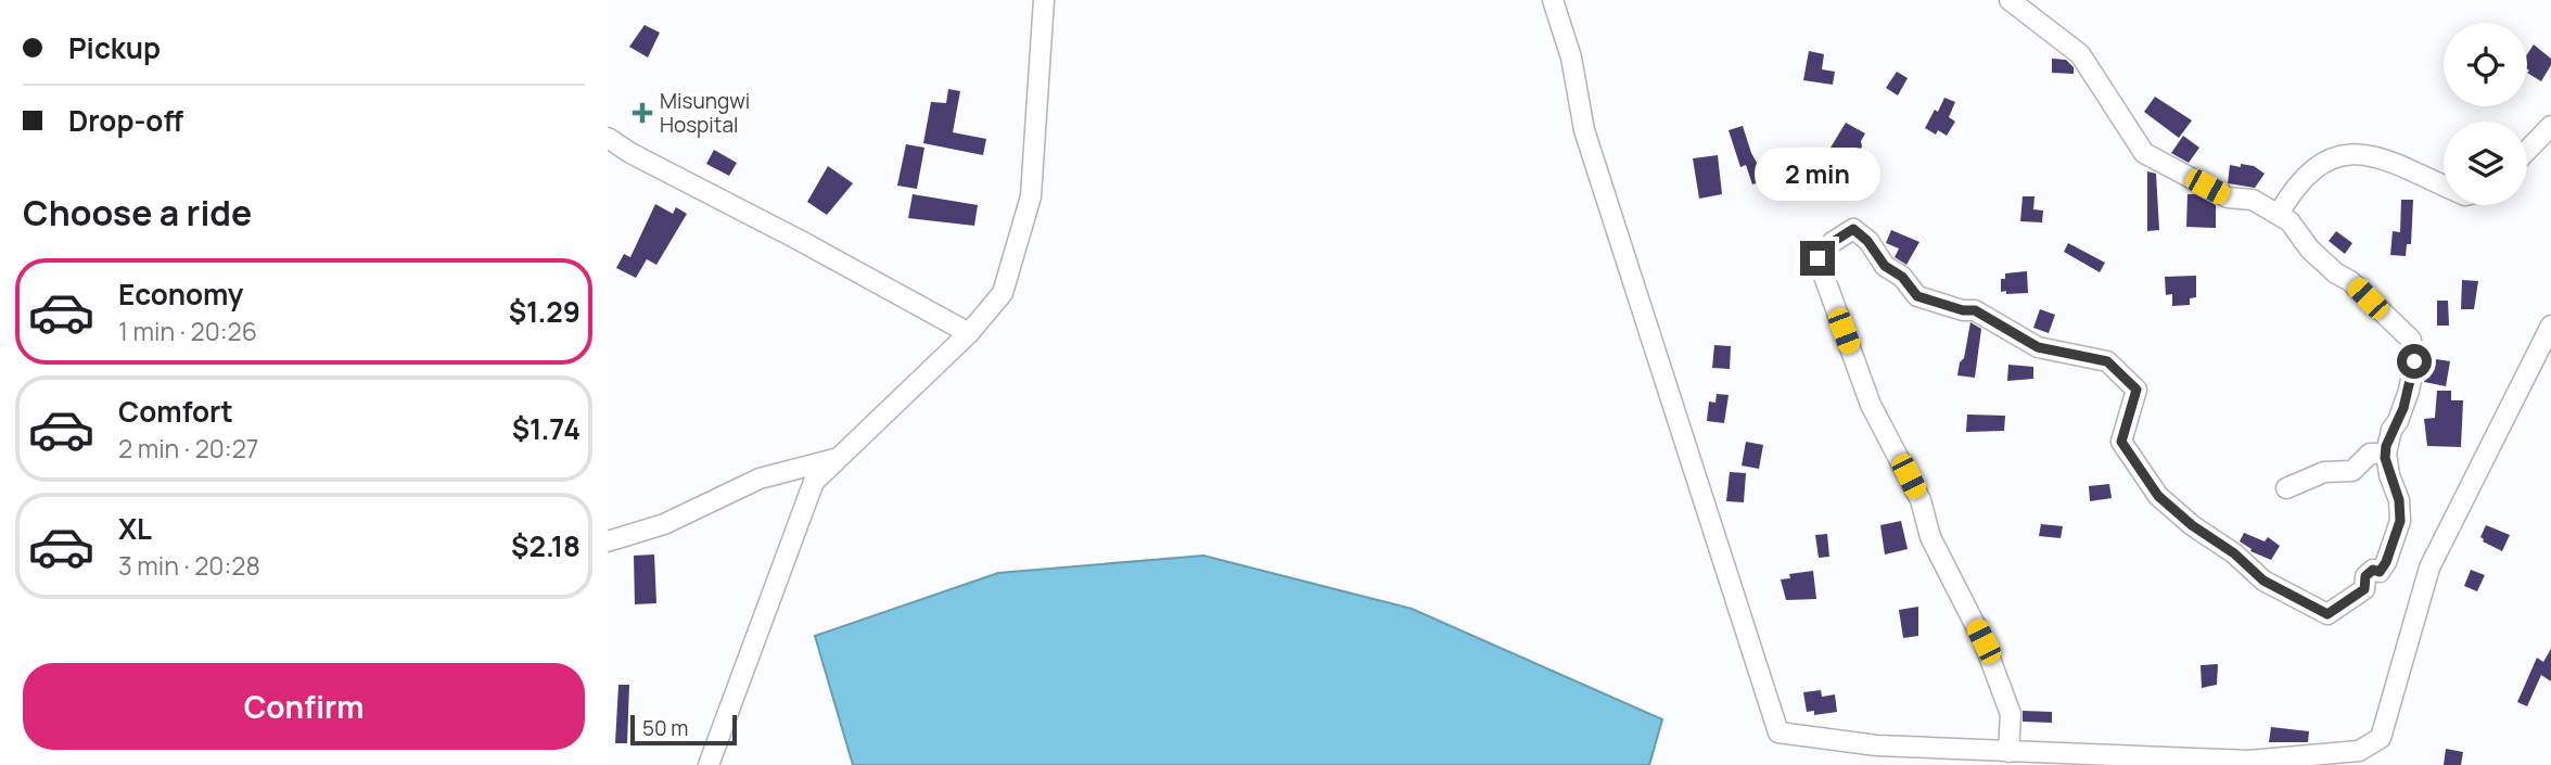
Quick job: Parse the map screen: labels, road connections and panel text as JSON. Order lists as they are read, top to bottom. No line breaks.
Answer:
{"places":{"health":["Misungwi Hospital"]},"scale_bar":"50 m","page":{"banner":["Pickup","Drop-off"],"bubble":"2 min","heading":"Choose a ride","list":[{"name":"Economy","note":"1 min · 20:26","value":"$1.29"},{"name":"Comfort","note":"2 min · 20:27","value":"$1.74"},{"name":"XL","note":"3 min · 20:28","value":"$2.18"}],"buttons":"Confirm","scale":"50 m"}}
